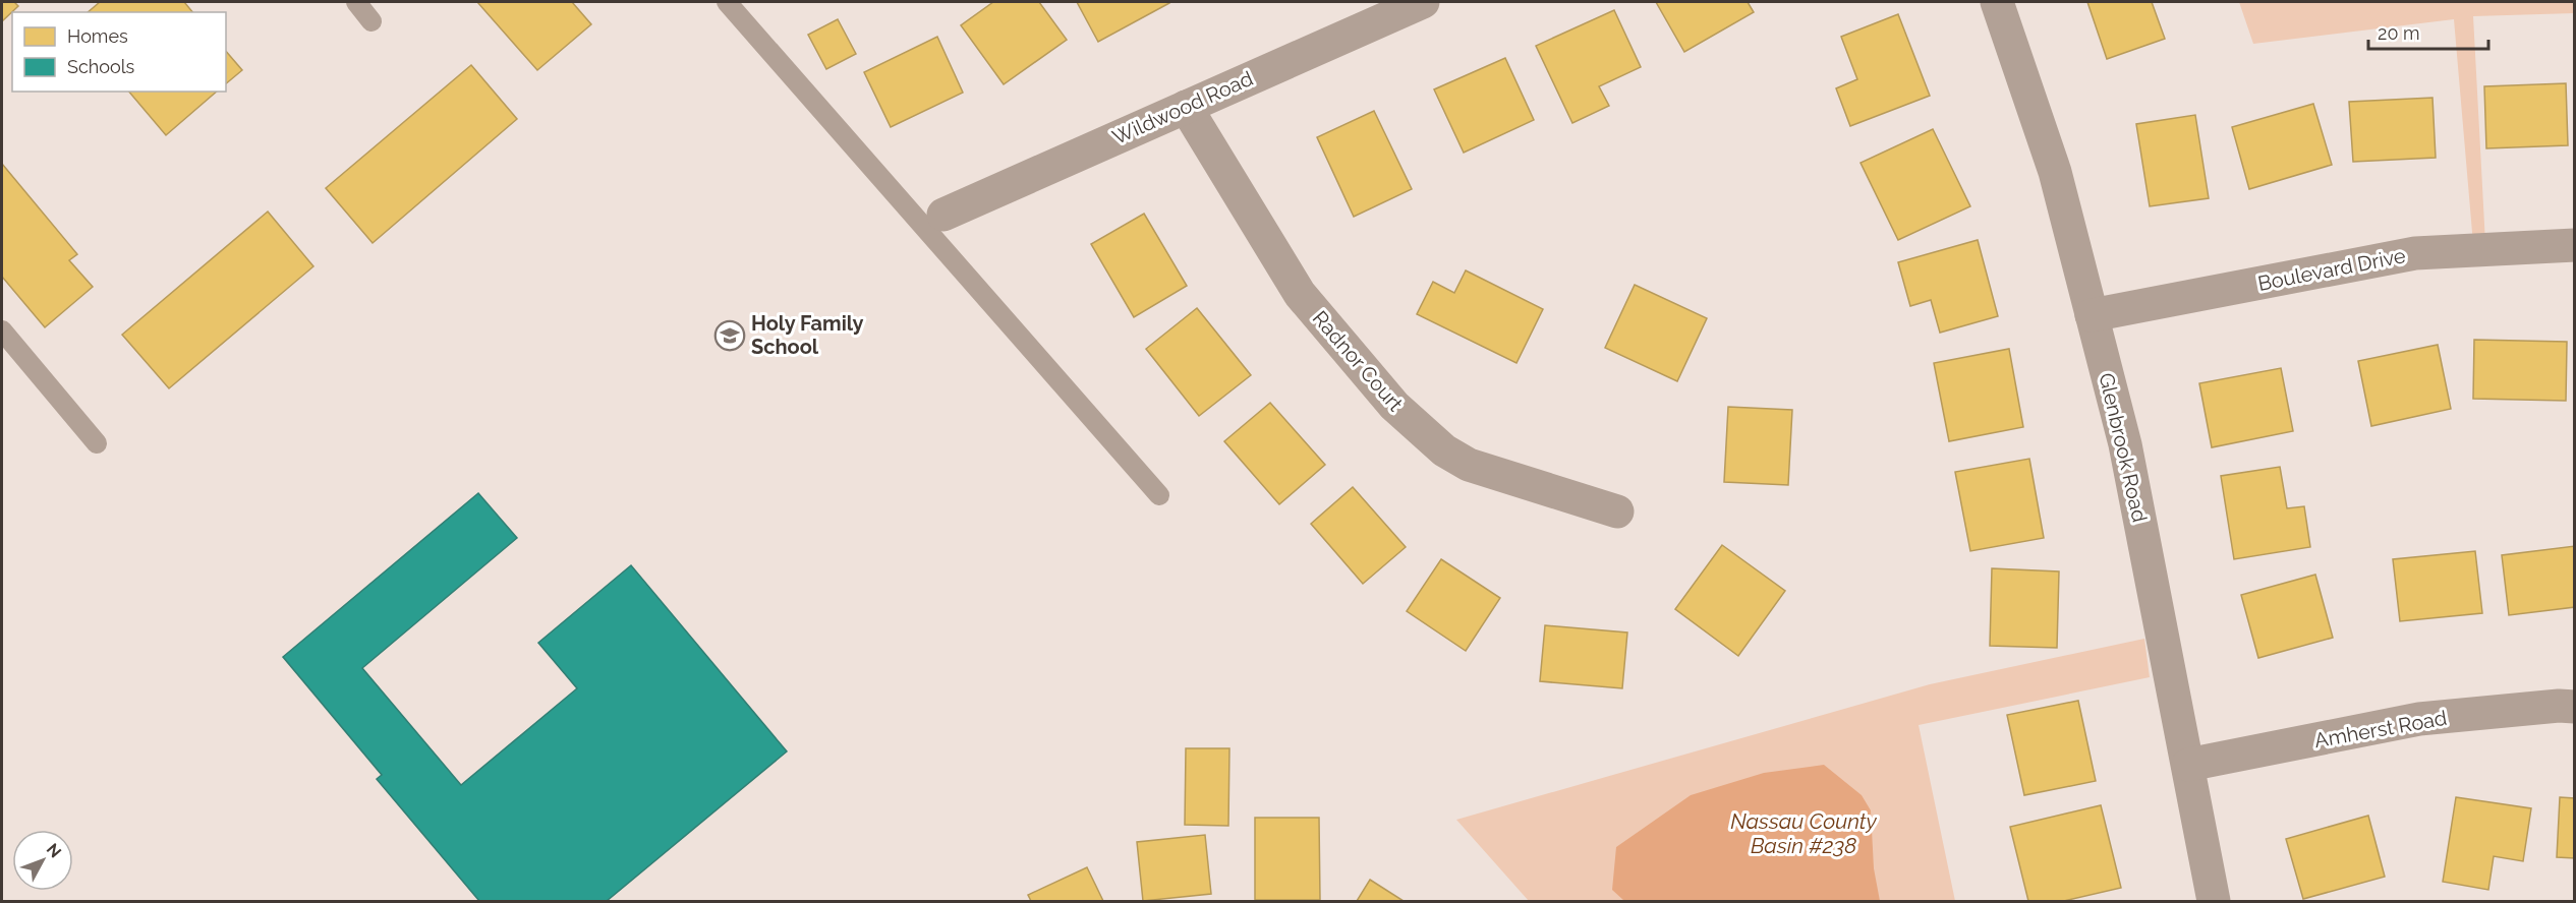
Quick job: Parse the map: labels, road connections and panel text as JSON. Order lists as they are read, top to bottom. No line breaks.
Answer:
{"streets":{"street":["Wildwood Road","Boulevard Drive","Radnor Court","Glenbrook Road","Amherst Road"]},"crossings":[["Wildwood Road","Radnor Court"],["Boulevard Drive","Glenbrook Road"],["Glenbrook Road","Amherst Road"]],"water":["Nassau County Basin #238"],"places":{"school or university":["Holy Family School"]},"legend":["Homes","Schools"],"scale_bar":"20 m","north":"top right"}
